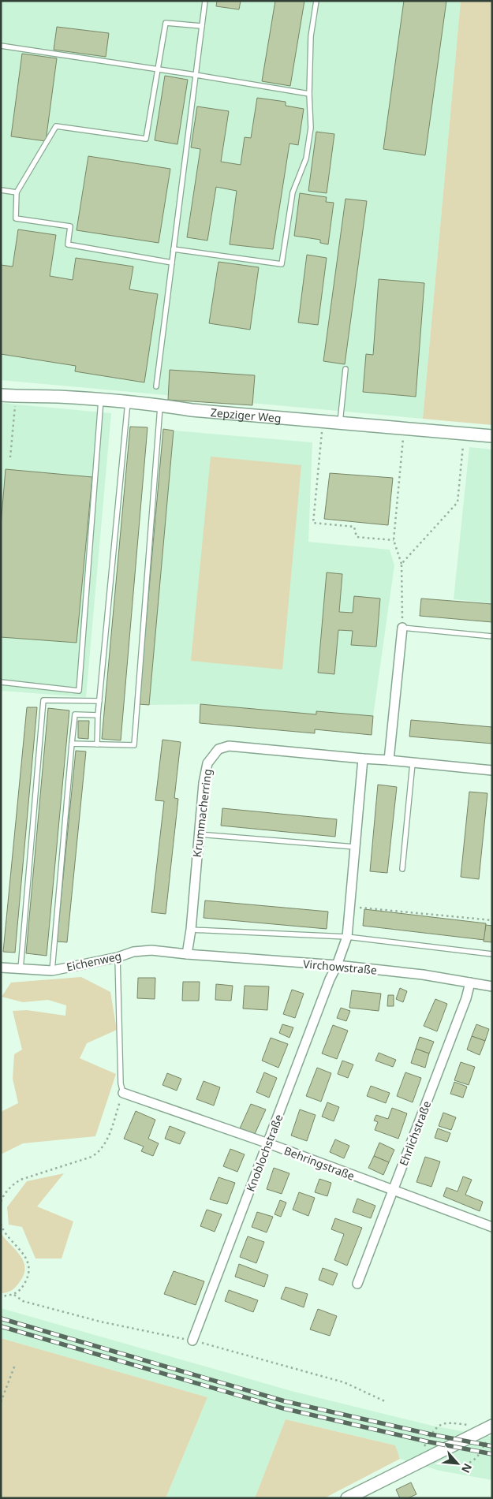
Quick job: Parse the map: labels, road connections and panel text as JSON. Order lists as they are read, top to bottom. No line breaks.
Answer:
{"streets":{"street":["Zepziger Weg","Krummacherring","Eichenweg","Virchowstraße","Ehrlichstraße","Knoblochstraße","Behringstraße"]},"crossings":[["Krummacherring","Eichenweg"],["Krummacherring","Virchowstraße"],["Eichenweg","Virchowstraße"],["Virchowstraße","Ehrlichstraße"],["Virchowstraße","Knoblochstraße"],["Ehrlichstraße","Behringstraße"],["Knoblochstraße","Behringstraße"]],"north":"bottom right"}
